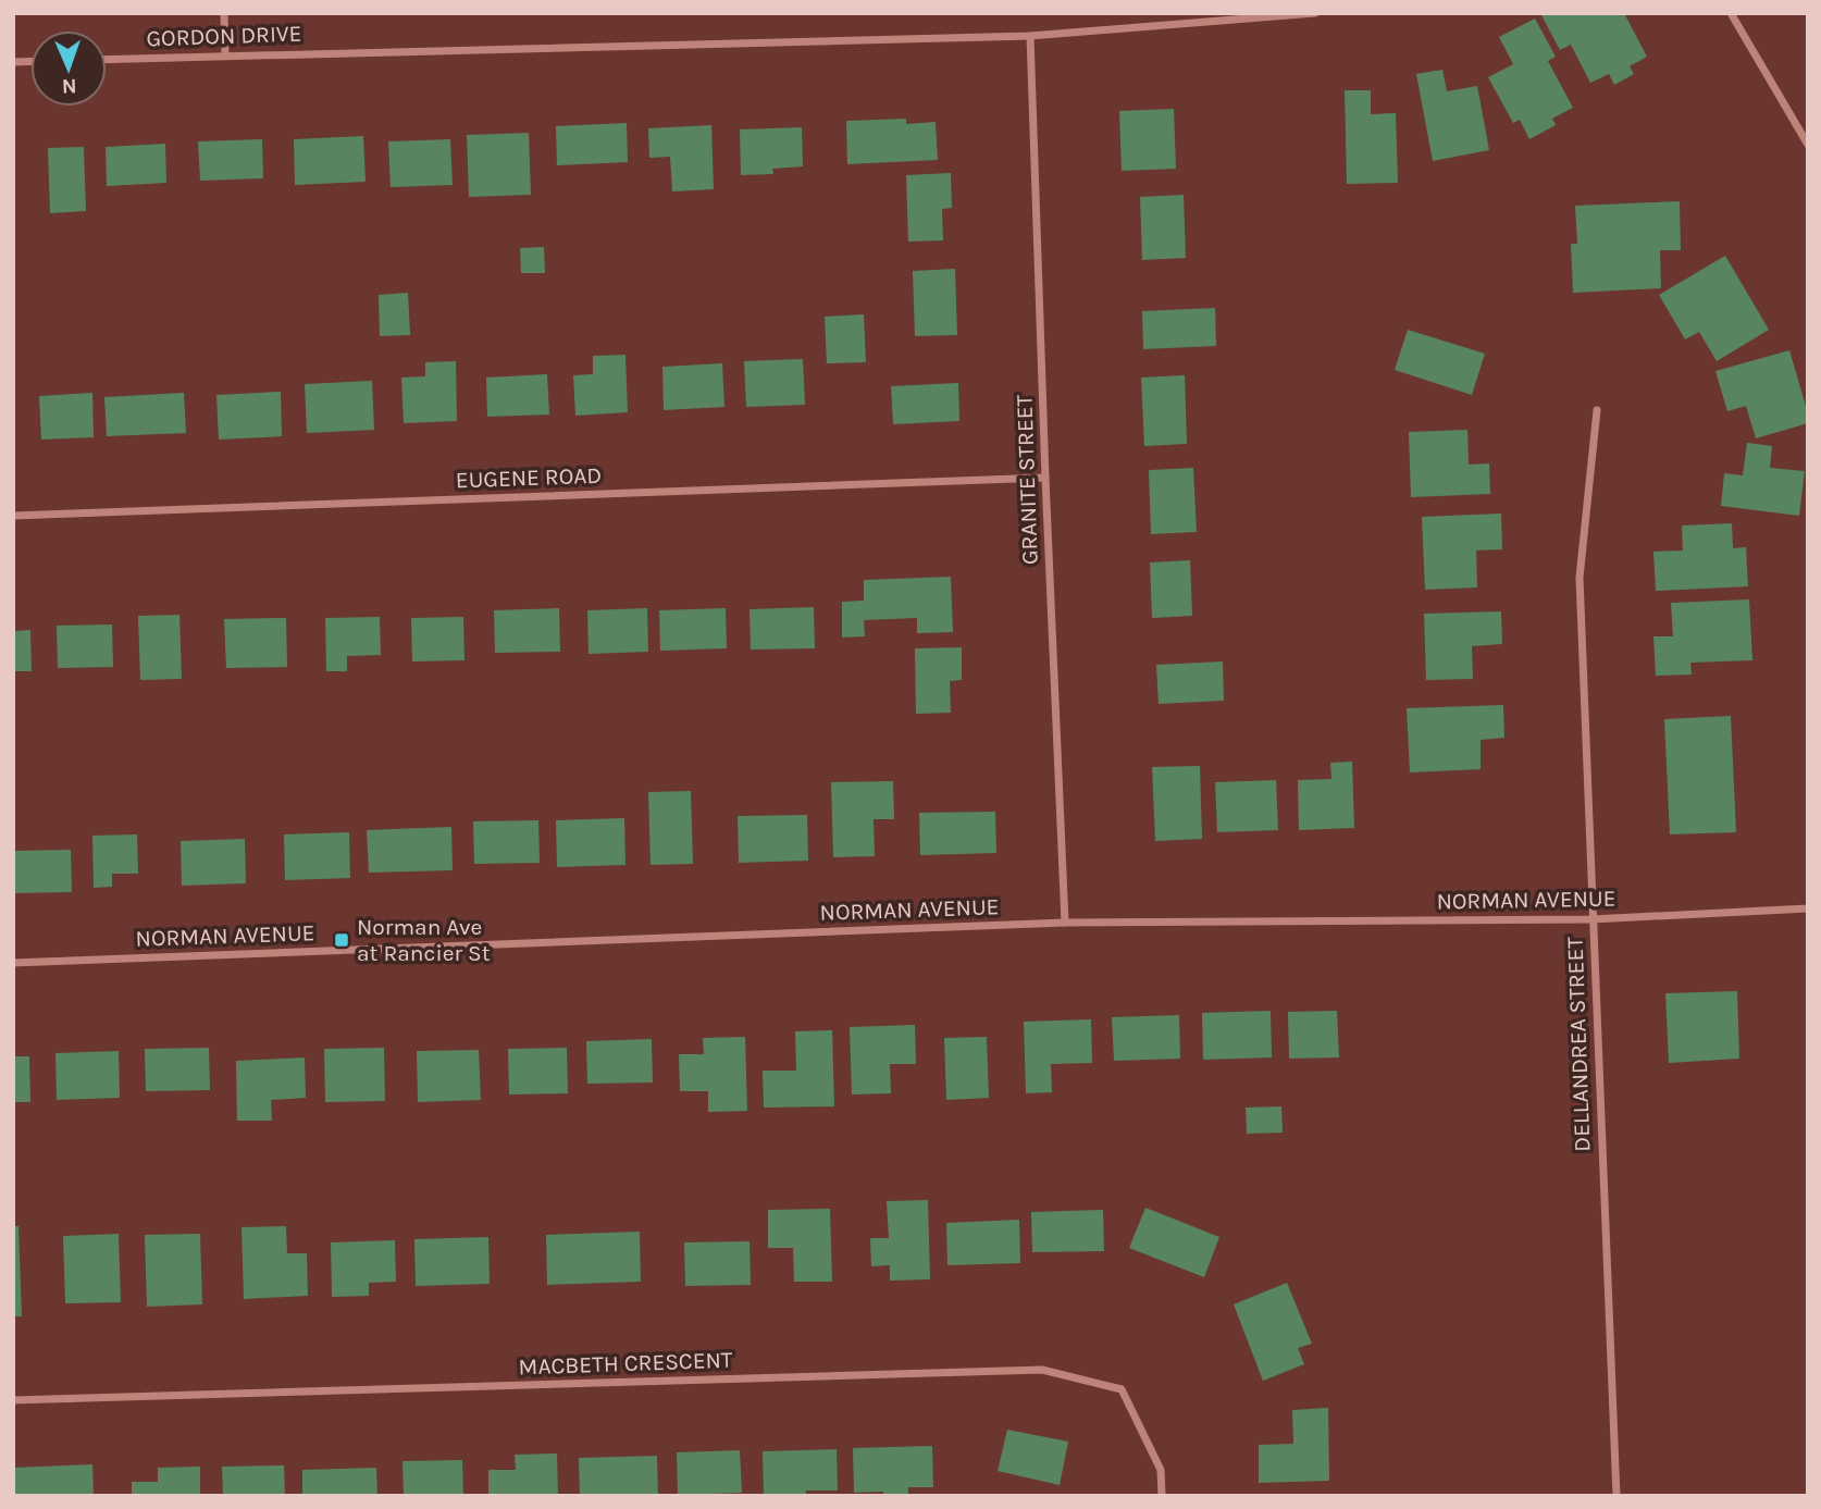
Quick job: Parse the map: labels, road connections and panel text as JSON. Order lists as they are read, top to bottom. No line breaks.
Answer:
{"streets":{"street":["GORDON DRIVE","EUGENE ROAD","GRANITE STREET","NORMAN AVENUE","DELLANDREA STREET","MACBETH CRESCENT"]},"crossings":[["GORDON DRIVE","GRANITE STREET"],["EUGENE ROAD","GRANITE STREET"],["GRANITE STREET","NORMAN AVENUE"],["NORMAN AVENUE","DELLANDREA STREET"]],"places":{"transit":["Norman Ave at Rancier St"]},"north":"bottom"}
